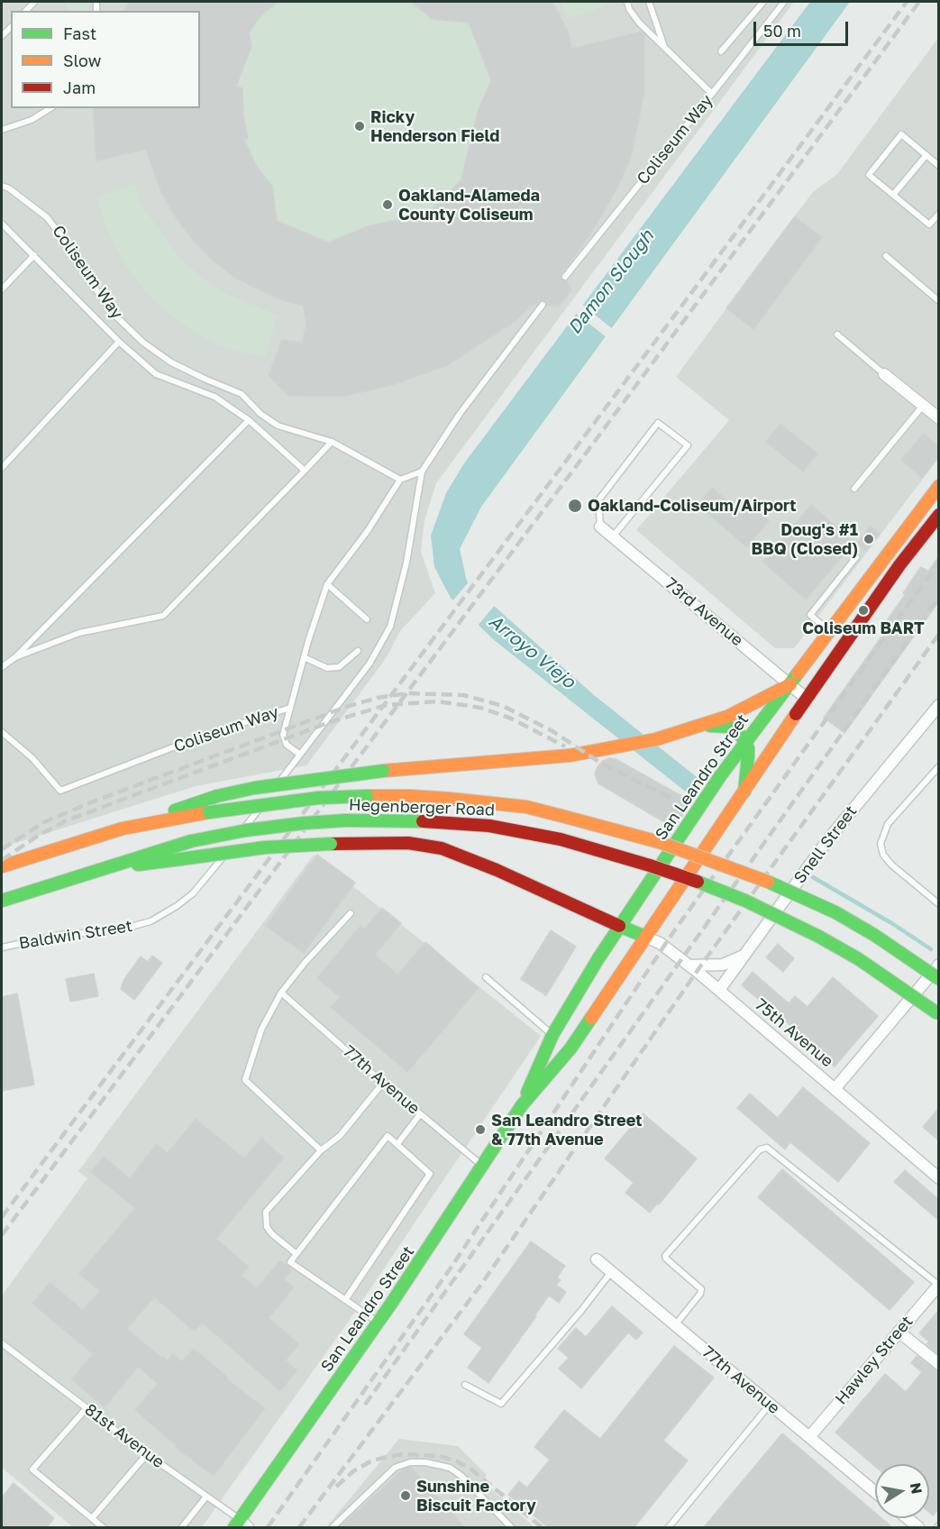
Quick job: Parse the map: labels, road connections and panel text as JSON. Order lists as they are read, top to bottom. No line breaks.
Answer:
{"streets":{"main road":["San Leandro Street","Hegenberger Road","75th Avenue"],"street":["73rd Avenue","Snell Street","77th Avenue","Hawley Street"],"lane":["Coliseum Way","Baldwin Street","81st Avenue"]},"crossings":[["73rd Avenue","San Leandro Street"],["San Leandro Street","75th Avenue"],["San Leandro Street","77th Avenue"],["San Leandro Street","81st Avenue"],["Hegenberger Road","75th Avenue"],["Snell Street","75th Avenue"],["77th Avenue","Hawley Street"]],"water":["Damon Slough","Arroyo Viejo"],"places":["Ricky Henderson Field","Oakland-Alameda County Coliseum","Oakland-Coliseum/Airport","Doug's #1 BBQ (Closed)","Coliseum BART","San Leandro Street & 77th Avenue","Sunshine Biscuit Factory"],"legend":["Fast","Slow","Jam"],"scale_bar":"50 m","north":"right"}
